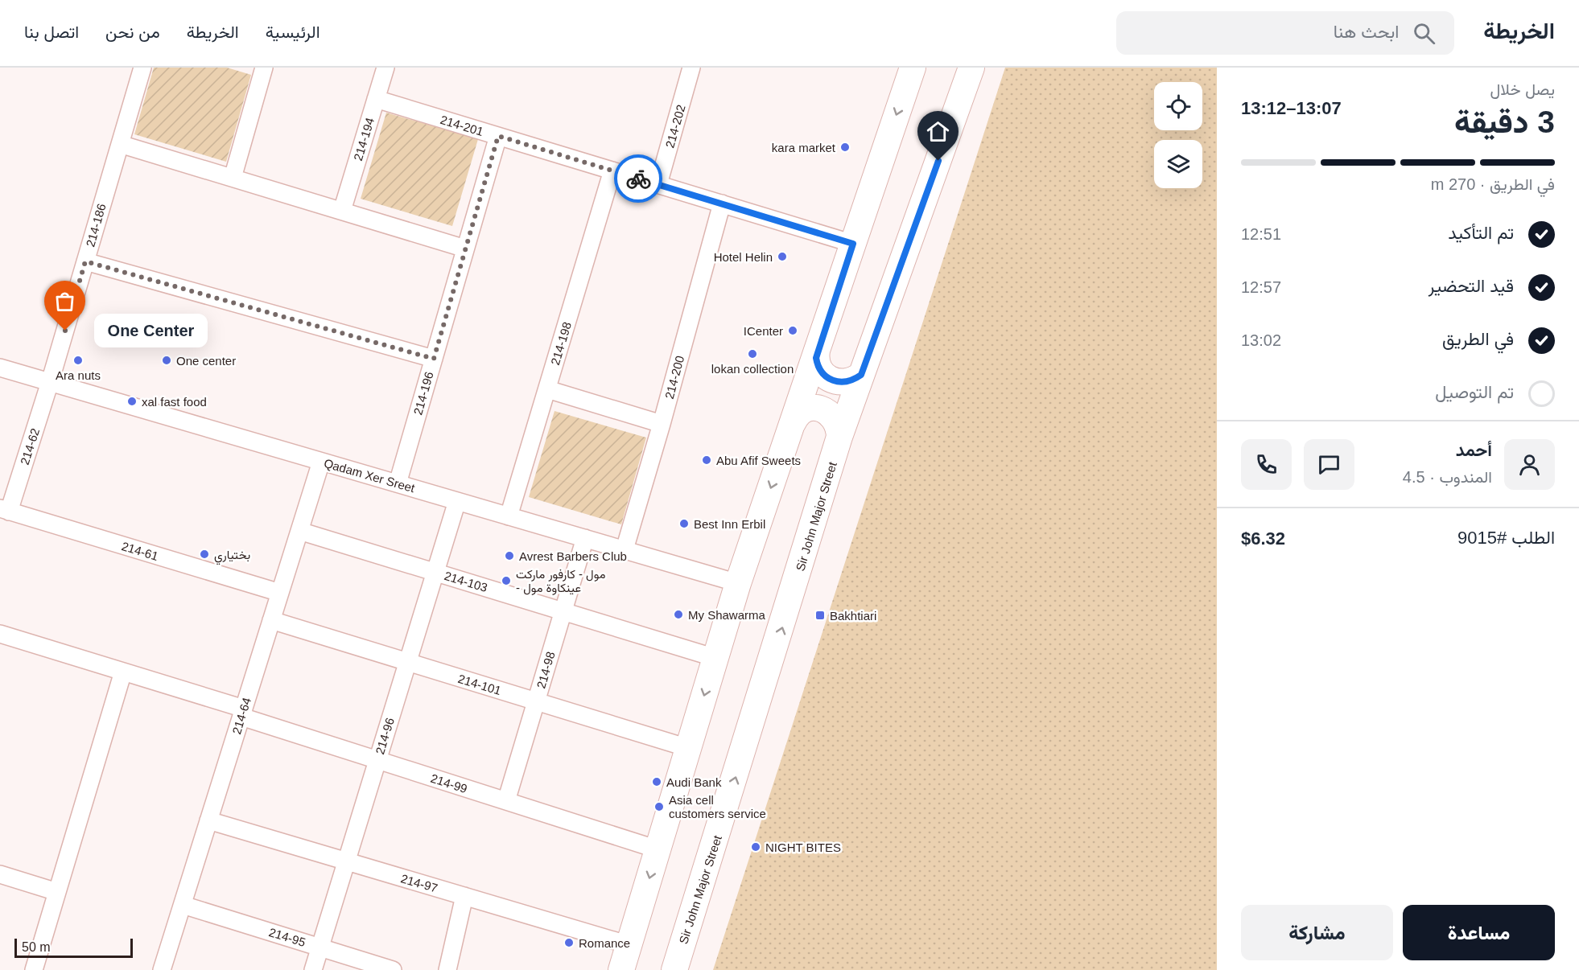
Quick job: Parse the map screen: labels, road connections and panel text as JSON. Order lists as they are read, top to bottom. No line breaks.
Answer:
{"streets":{"highway":["Sir John Major Street"],"street":["214-201","214-202","214-194","214-186","214-198","214-200","214-196","214-62","Qadam Xer Sreet","214-61","214-103","214-98","214-101","214-64","214-96","214-99","214-97","214-95"]},"crossings":[["214-201","214-202"],["214-201","214-194"],["214-201","214-198"],["214-201","214-200"],["214-201","214-196"],["214-186","214-62"],["214-186","Qadam Xer Sreet"],["214-198","Qadam Xer Sreet"],["214-200","Qadam Xer Sreet"],["214-196","Qadam Xer Sreet"],["214-62","Qadam Xer Sreet"],["214-62","214-61"],["Qadam Xer Sreet","214-98"],["Qadam Xer Sreet","214-64"],["Qadam Xer Sreet","214-96"],["214-61","214-64"],["214-103","214-98"],["214-103","214-64"],["214-103","214-96"],["214-98","214-101"],["214-98","214-99"],["214-101","214-64"],["214-101","214-96"],["214-64","214-99"],["214-64","214-97"],["214-64","214-95"],["214-96","214-99"],["214-96","214-97"],["214-96","214-95"]],"places":{"other":["kara market","Hotel Helin","One Center","ICenter","lokan collection","Ara nuts","One center","xal fast food","Abu Afif Sweets","Best Inn Erbil","بختياري","Avrest Barbers Club","مول - كارفور ماركت - عينكاوة مول","My Shawarma","Audi Bank","Asia cell customers service","NIGHT BITES","Romance"],"transit":["Bakhtiari"]},"scale_bar":"50 m","page":{"header":"الخريطة","search":"ابحث هنا","nav":["الرئيسية","الخريطة","من نحن","اتصل بنا"],"heading":["3 دقيقة","يصل خلال","13:07–13:12"],"panel":["أحمد","المندوب · 4.5","الطلب #9015","$6.32"],"bar":"في الطريق · 270 m","list":[["تم التأكيد","12:51"],["قيد التحضير","12:57"],["في الطريق","13:02"],"تم التوصيل"],"bubble":"One Center","buttons":["مساعدة","مشاركة"],"scale":"50 m"}}
